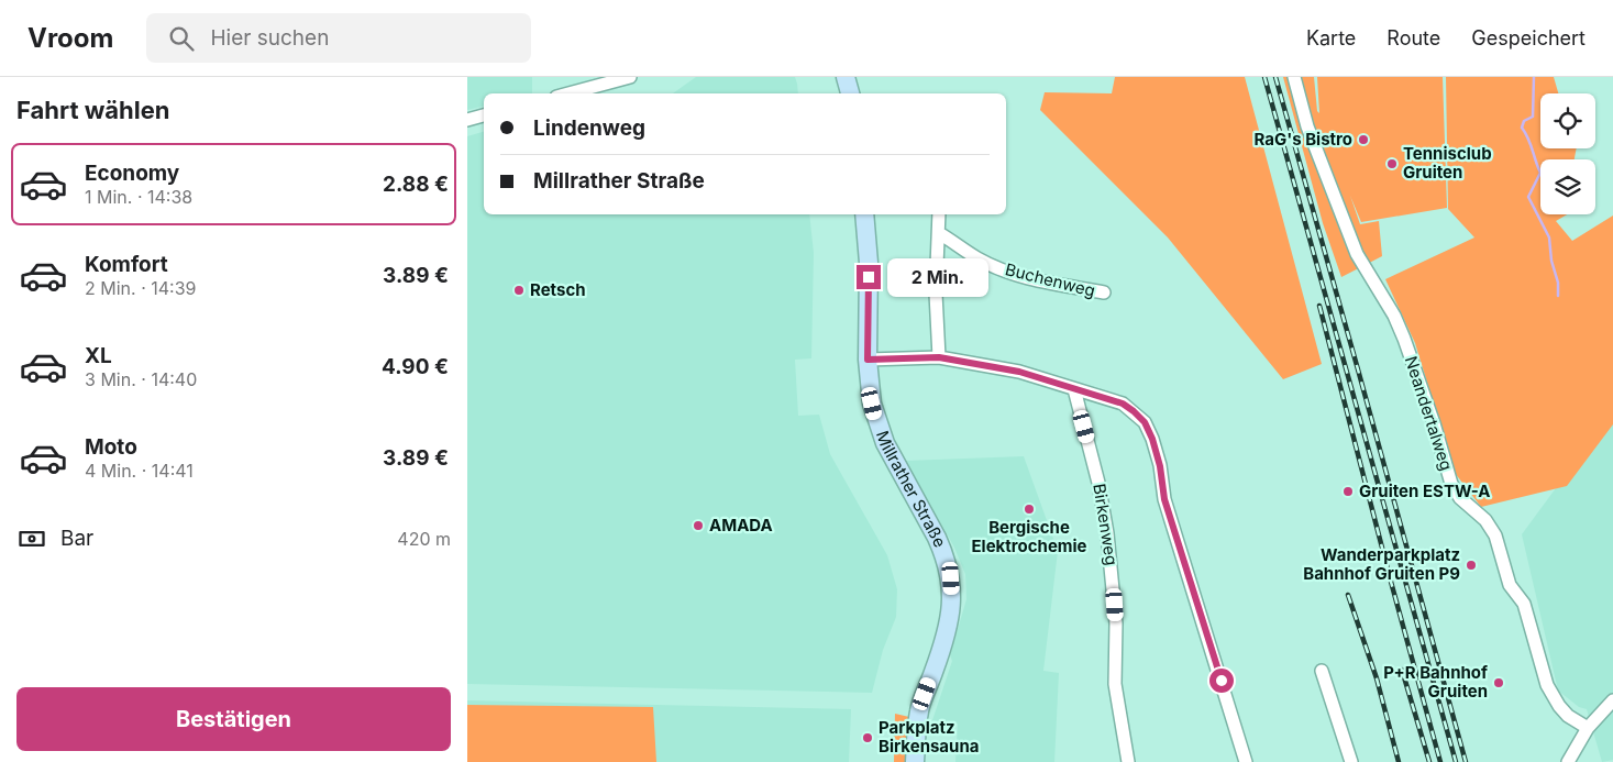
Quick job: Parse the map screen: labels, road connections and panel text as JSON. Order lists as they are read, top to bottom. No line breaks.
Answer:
{"streets":{"main road":["Millrather Straße"],"street":["Buchenweg","Neandertalweg","Birkenweg"]},"places":["RaG's Bistro","Tennisclub Gruiten","Retsch","Gruiten ESTW-A","Bergische Elektrochemie","AMADA","Wanderparkplatz Bahnhof Gruiten P9","P+R Bahnhof Gruiten","Parkplatz Birkensauna"],"page":{"header":"Vroom","search":"Hier suchen","nav":["Karte","Route","Gespeichert"],"heading":"Fahrt wählen","banner":["Lindenweg","Millrather Straße"],"list":[{"name":"Economy","note":"1 Min. · 14:38","value":"2.88 €"},{"name":"Komfort","note":"2 Min. · 14:39","value":"3.89 €"},{"name":"XL","note":"3 Min. · 14:40","value":"4.90 €"},{"name":"Moto","note":"4 Min. · 14:41","value":"3.89 €"}],"bubble":"2 Min.","pay":["Bar","420 m"],"buttons":"Bestätigen"}}
